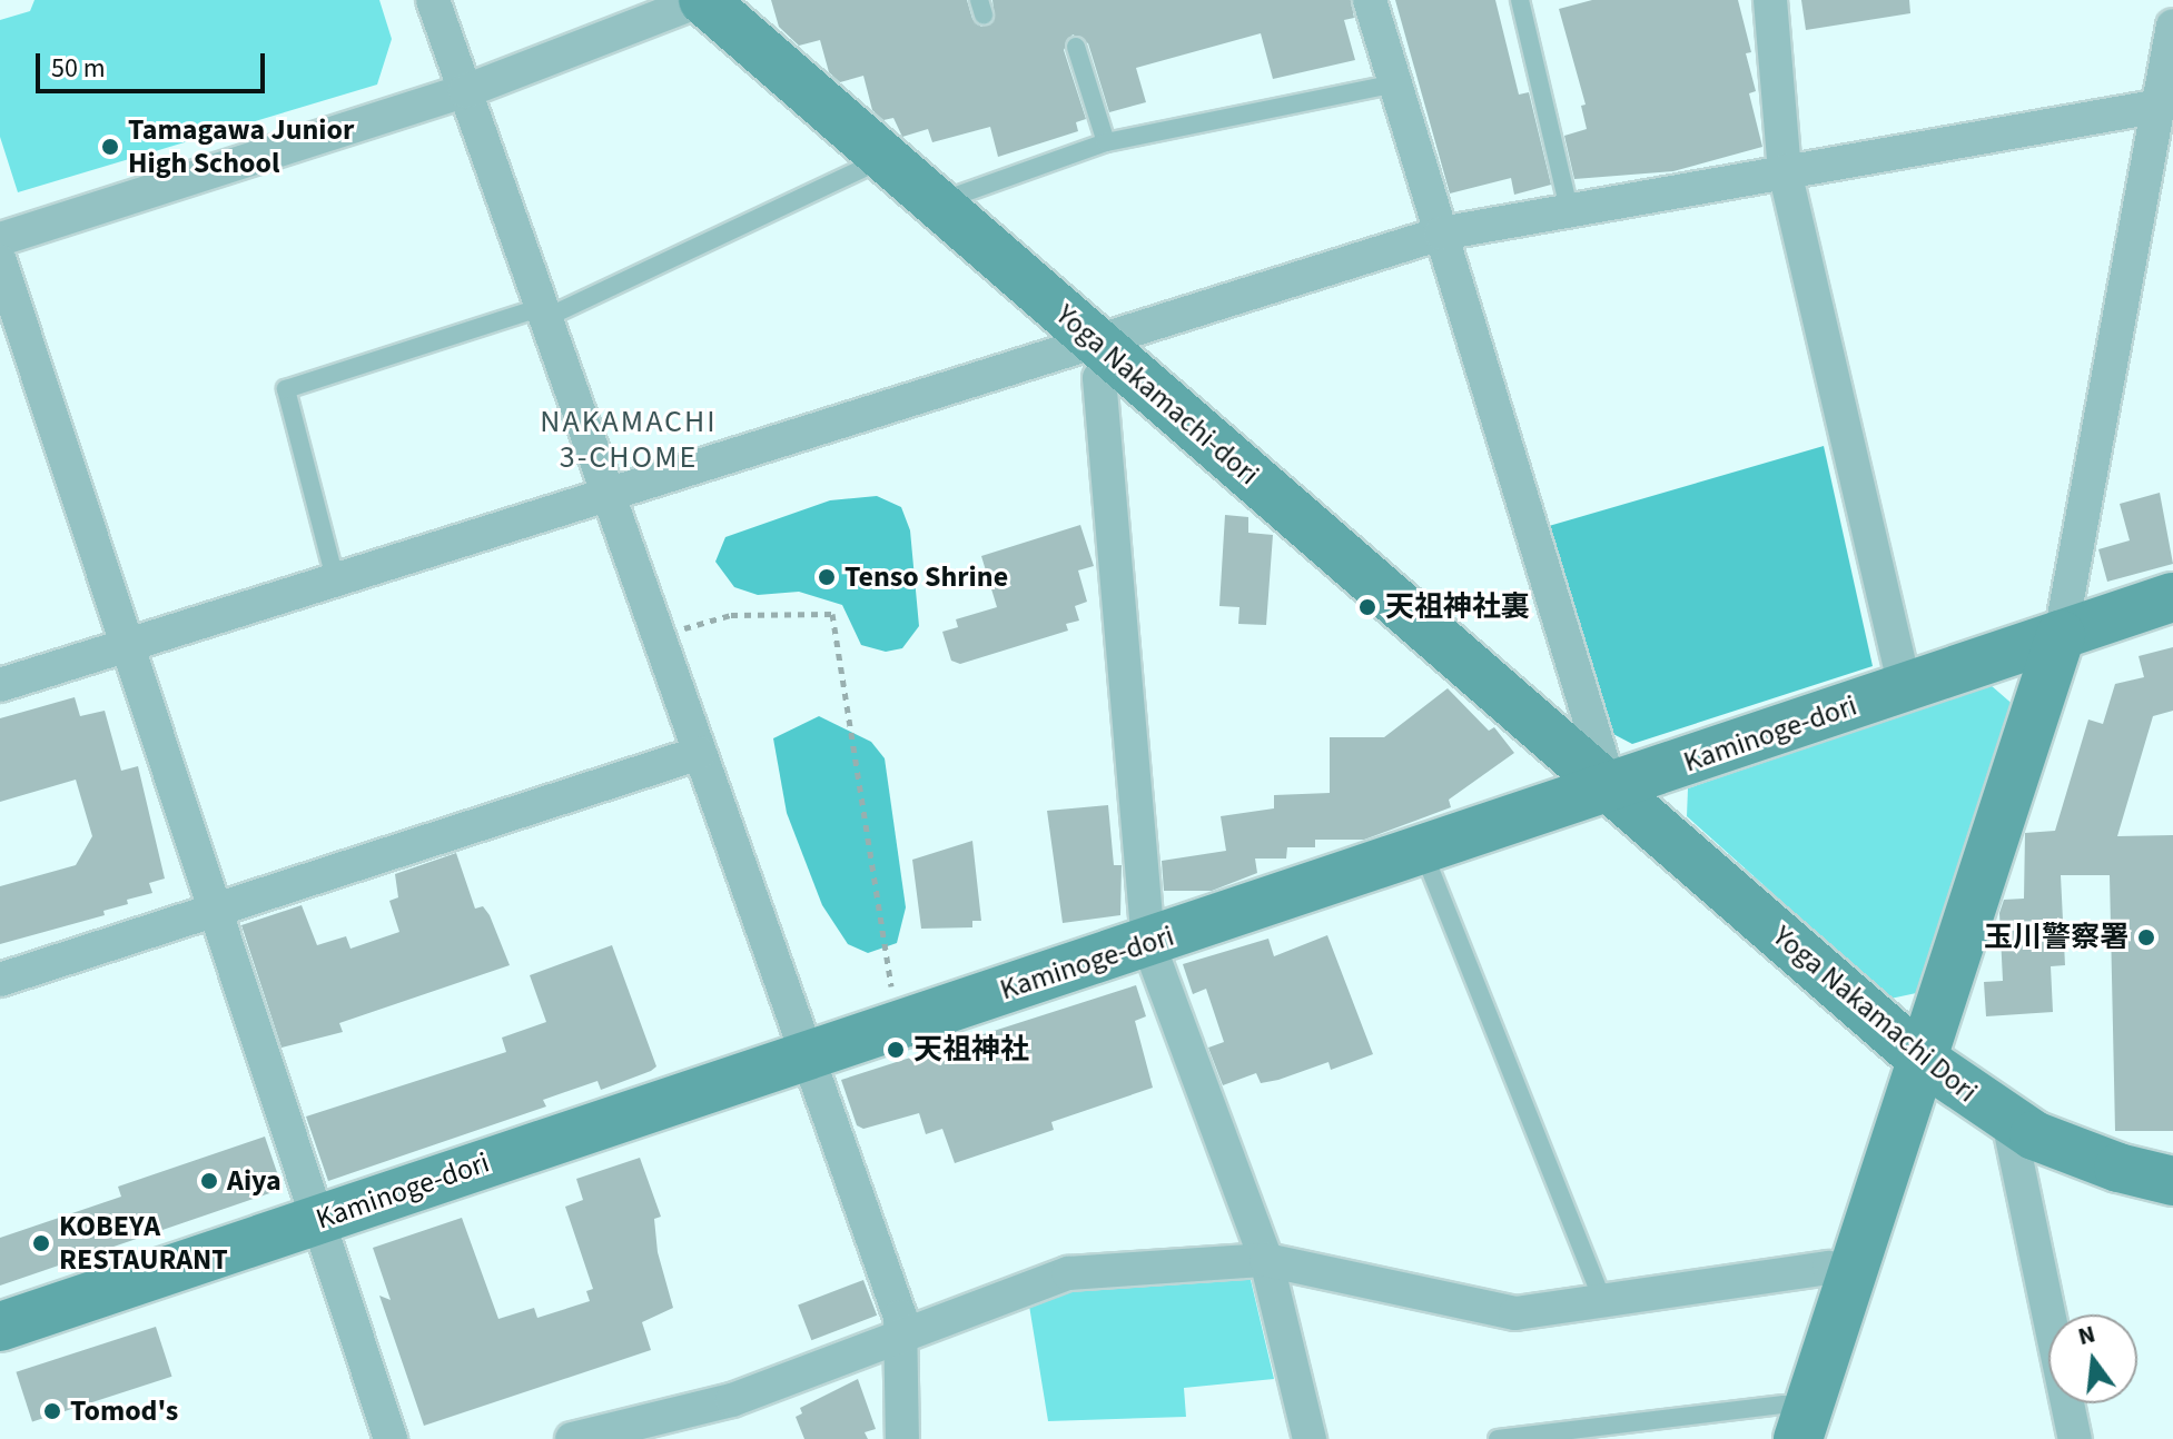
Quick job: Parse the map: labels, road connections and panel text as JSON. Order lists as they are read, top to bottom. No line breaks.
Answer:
{"streets":{"street":["Yoga Nakamachi-dori","Kaminoge-dori","Yoga Nakamachi Dori"]},"crossings":[["Yoga Nakamachi-dori","Kaminoge-dori"],["Yoga Nakamachi-dori","Yoga Nakamachi Dori"],["Kaminoge-dori","Yoga Nakamachi Dori"]],"districts":["NAKAMACHI 3-CHOME"],"places":["Tamagawa Junior High School","Tenso Shrine","天祖神社裏","玉川警察署","天祖神社","Aiya","KOBEYA RESTAURANT","Tomod's"],"scale_bar":"50 m","north":"top"}
